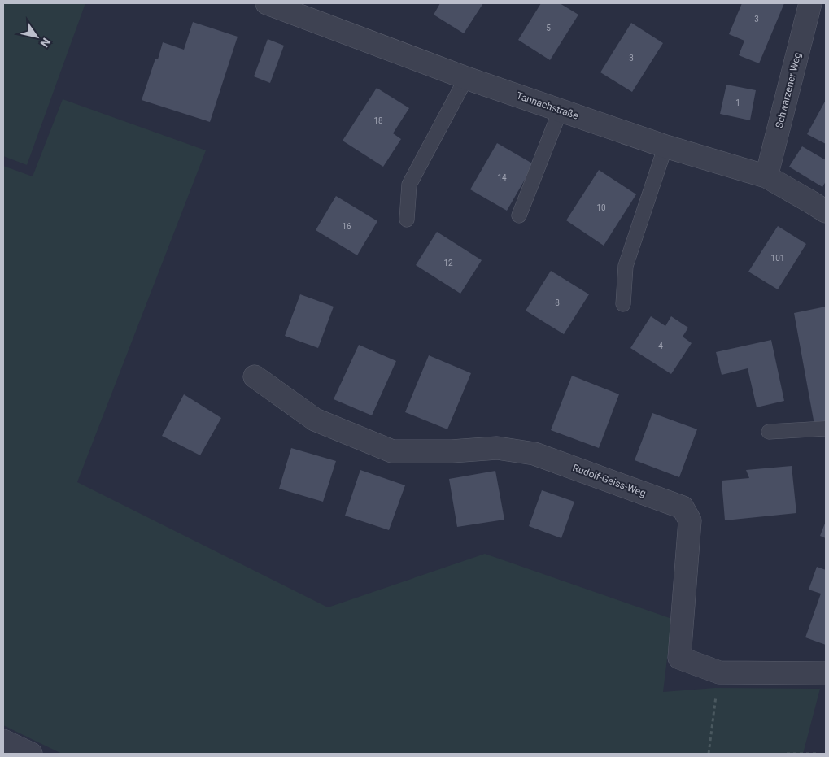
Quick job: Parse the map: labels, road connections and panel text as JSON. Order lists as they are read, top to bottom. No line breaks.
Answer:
{"streets":{"street":["Schwarzener Weg","Tannachstraße","Rudolf-Geiss-Weg"]},"crossings":[["Schwarzener Weg","Tannachstraße"]],"house_numbers":["3","5","3","1","18","14","10","16","101","12","8","4"],"north":"bottom right"}
